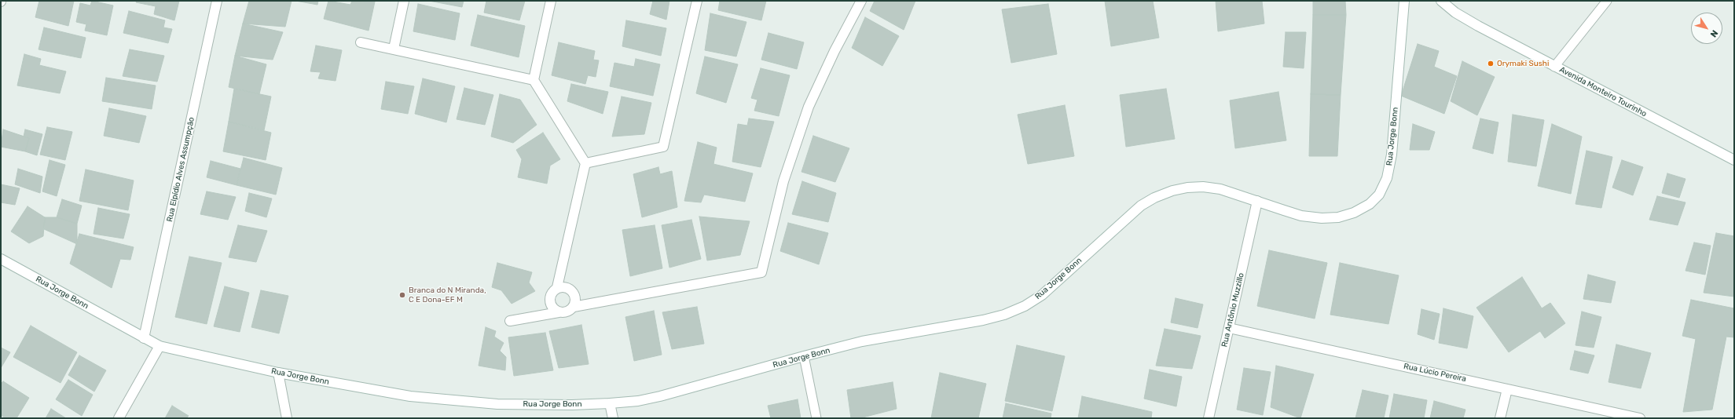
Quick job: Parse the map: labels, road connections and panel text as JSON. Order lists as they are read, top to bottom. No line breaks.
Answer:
{"streets":{"street":["Avenida Monteiro Tourinho","Rua Jorge Bonn","Rua Elpídio Alves Assumpção","Rua Antônio Muzzillo","Rua Lúcio Pereira"]},"crossings":[["Rua Jorge Bonn","Rua Elpídio Alves Assumpção"],["Rua Jorge Bonn","Rua Antônio Muzzillo"],["Rua Antônio Muzzillo","Rua Lúcio Pereira"]],"places":["Orymaki Sushi","Branca do N Miranda, C E Dona-EF M"],"north":"bottom right"}
